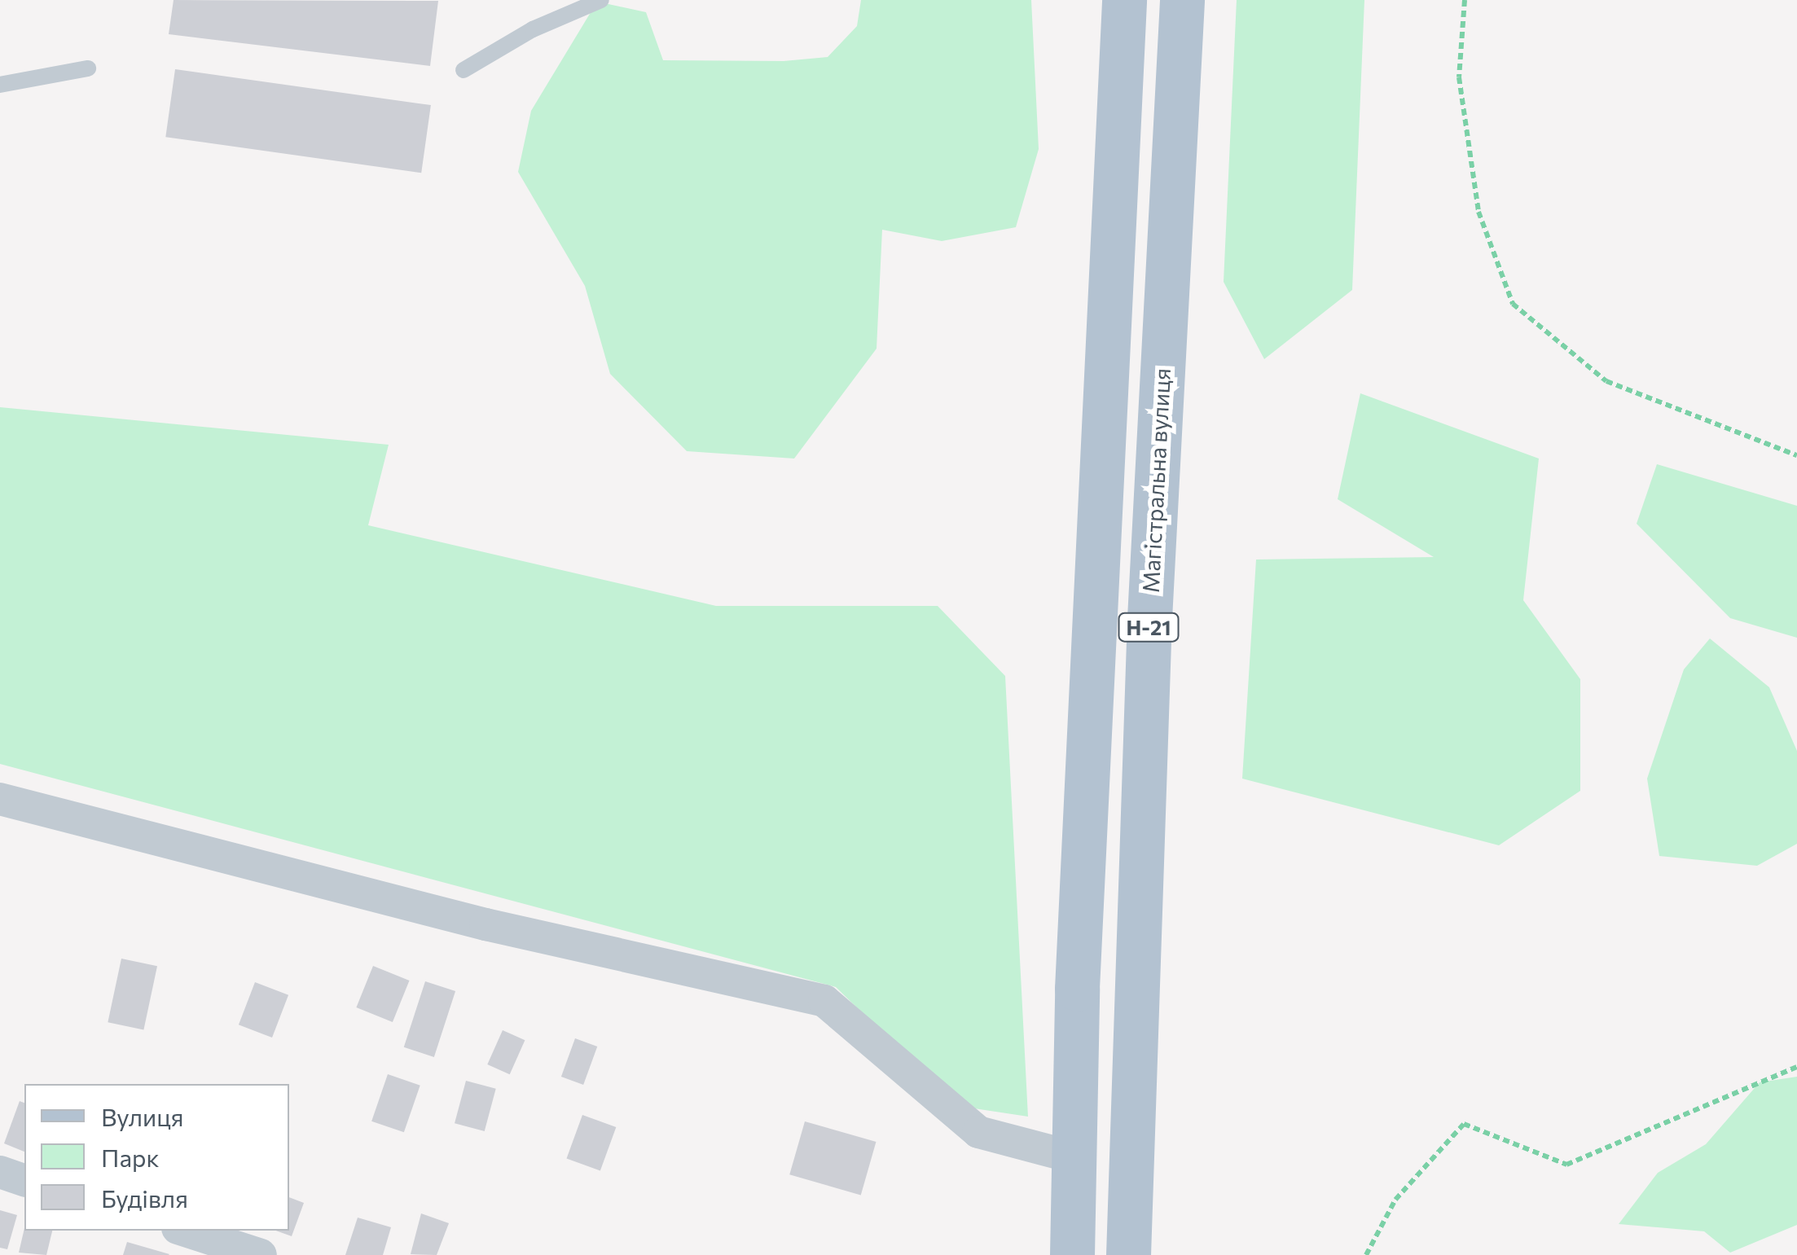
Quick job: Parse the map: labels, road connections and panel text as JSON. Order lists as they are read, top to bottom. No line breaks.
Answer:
{"streets":{"main road":["Магістральна вулиця","Н-21"]},"legend":["Вулиця","Парк","Будівля"]}
